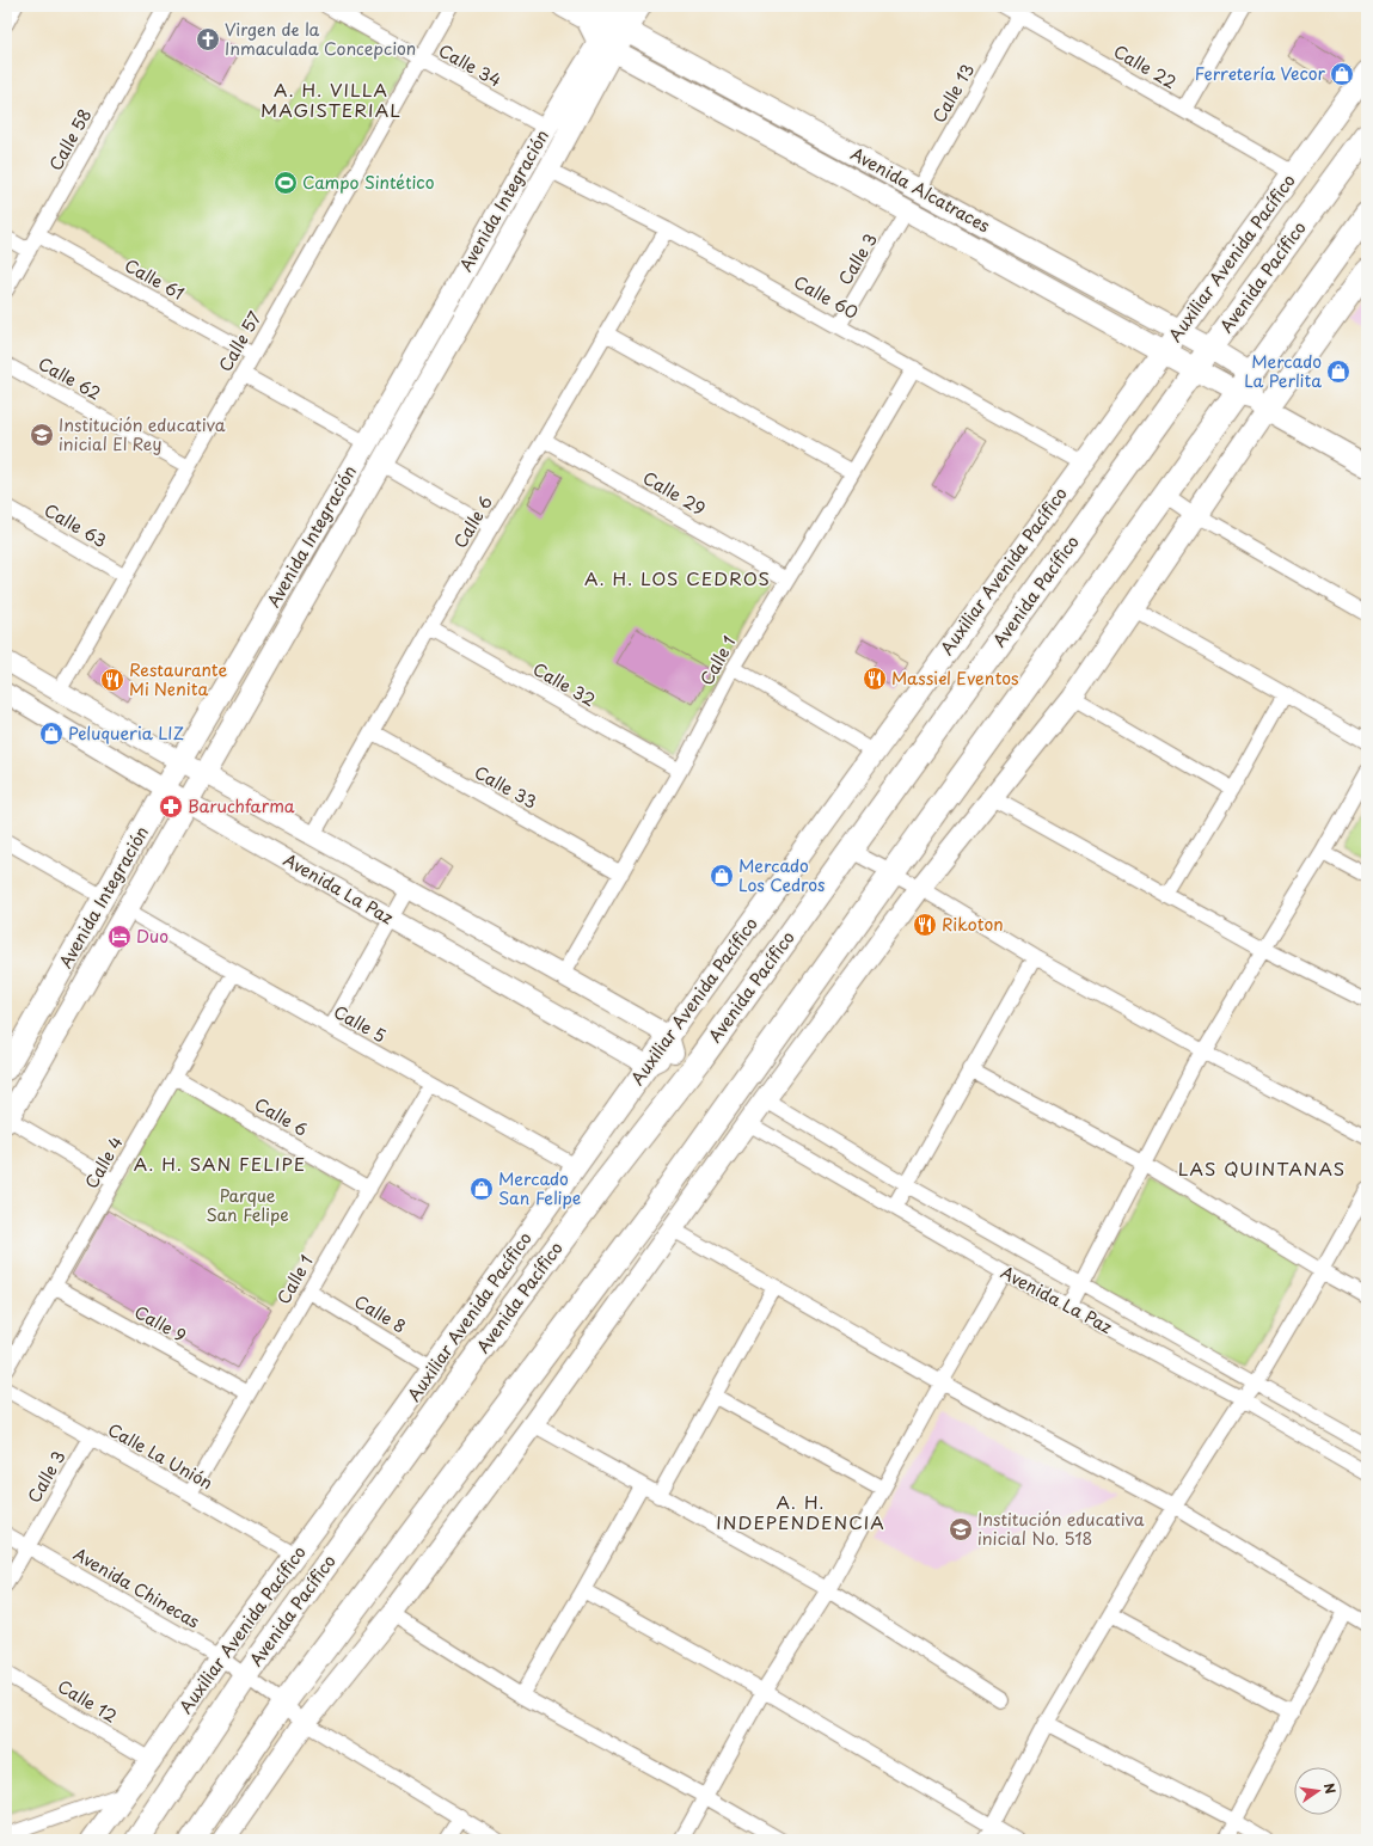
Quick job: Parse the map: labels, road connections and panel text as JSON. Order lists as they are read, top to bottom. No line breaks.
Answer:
{"streets":{"main road":["Avenida Alcatraces","Avenida Integración","Auxiliar Avenida Pacífico","Avenida Pacífico"],"street":["Calle 34","Calle 22","Calle 13","Calle 58","Calle 3","Calle 61","Calle 60","Calle 57","Calle 62","Calle 29","Calle 6","Calle 63","Calle 1","Calle 32","Calle 33","Avenida La Paz","Calle 5","Calle 4","Calle 8","Calle 9","Calle La Unión","Avenida Chinecas","Calle 12"]},"crossings":[["Calle 34","Avenida Integración"],["Calle 34","Calle 57"],["Calle 22","Calle 13"],["Calle 22","Auxiliar Avenida Pacífico"],["Calle 13","Avenida Alcatraces"],["Calle 58","Calle 61"],["Avenida Alcatraces","Avenida Integración"],["Avenida Alcatraces","Auxiliar Avenida Pacífico"],["Avenida Alcatraces","Avenida Pacífico"],["Avenida Integración","Avenida La Paz"],["Auxiliar Avenida Pacífico","Calle 60"],["Auxiliar Avenida Pacífico","Avenida La Paz"],["Auxiliar Avenida Pacífico","Calle 5"],["Auxiliar Avenida Pacífico","Calle 8"],["Auxiliar Avenida Pacífico","Calle La Unión"],["Auxiliar Avenida Pacífico","Avenida Chinecas"],["Auxiliar Avenida Pacífico","Calle 12"],["Calle 3","Calle 60"],["Calle 3","Calle La Unión"],["Calle 3","Avenida Chinecas"],["Avenida Pacífico","Avenida Chinecas"],["Calle 61","Calle 57"],["Calle 60","Calle 6"],["Calle 60","Calle 1"],["Calle 57","Calle 62"],["Calle 57","Calle 63"],["Calle 29","Calle 6"],["Calle 29","Calle 1"],["Calle 6","Calle 1"],["Calle 6","Calle 32"],["Calle 6","Calle 33"],["Calle 6","Calle 4"],["Calle 1","Calle 32"],["Calle 1","Calle 33"],["Calle 1","Calle 5"],["Calle 1","Calle 8"],["Calle 1","Calle 9"],["Calle 1","Calle La Unión"],["Calle 5","Calle 4"],["Calle 4","Calle 9"]],"districts":["A. H. VILLA MAGISTERIAL","A. H. LOS CEDROS","A. H. SAN FELIPE","LAS QUINTANAS","A. H. INDEPENDENCIA"],"parks":["Parque San Felipe"],"places":{"church":["Virgen de la Inmaculada Concepcion"],"shop":["Ferretería Vecor","Mercado La Perlita","Peluqueria LIZ","Mercado Los Cedros","Mercado San Felipe"],"sports":["Campo Sintético"],"school or university":["Institución educativa inicial El Rey","Institución educativa inicial No. 518"],"restaurant":["Massiel Eventos","Restaurante Mi Nenita","Rikoton"],"pharmacy":["Baruchfarma"],"hotel":["Duo"]},"north":"right"}
